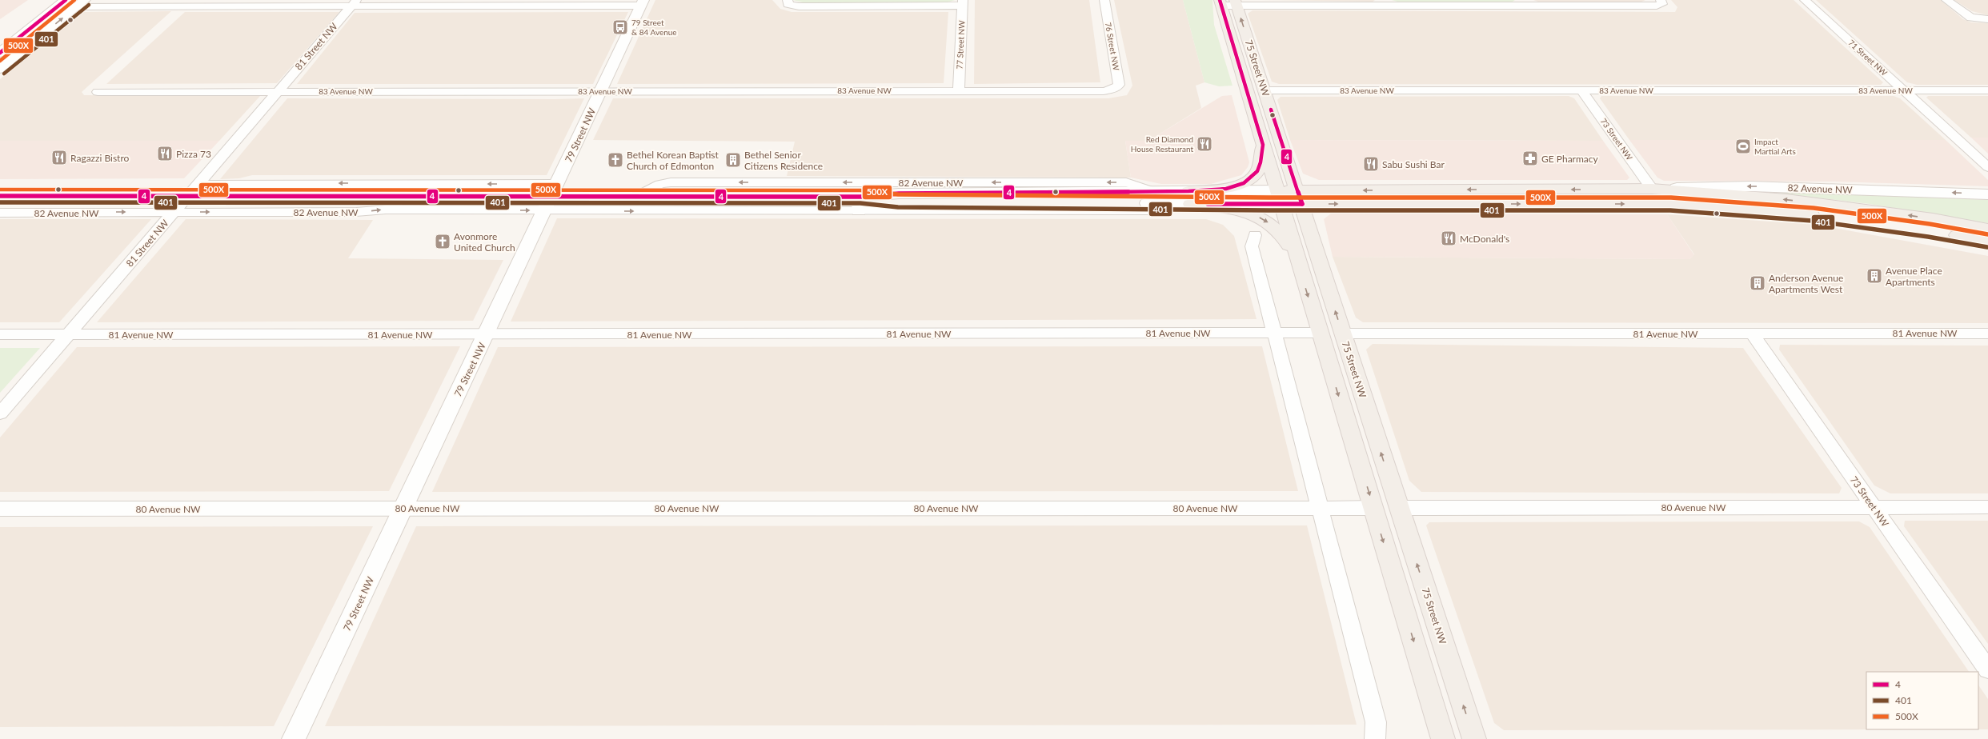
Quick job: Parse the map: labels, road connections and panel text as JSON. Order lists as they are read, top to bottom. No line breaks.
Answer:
{"streets":{"main road":["75 Street NW","79 Street NW","82 Avenue NW"],"street":["77 Street NW","81 Street NW","76 Street NW","71 Street NW","83 Avenue NW","73 Street NW","81 Avenue NW","80 Avenue NW"]},"crossings":[["77 Street NW","83 Avenue NW"],["81 Street NW","83 Avenue NW"],["81 Street NW","82 Avenue NW"],["81 Street NW","81 Avenue NW"],["76 Street NW","83 Avenue NW"],["71 Street NW","83 Avenue NW"],["75 Street NW","83 Avenue NW"],["75 Street NW","82 Avenue NW"],["75 Street NW","81 Avenue NW"],["75 Street NW","80 Avenue NW"],["83 Avenue NW","79 Street NW"],["83 Avenue NW","73 Street NW"],["79 Street NW","82 Avenue NW"],["79 Street NW","81 Avenue NW"],["79 Street NW","80 Avenue NW"],["73 Street NW","82 Avenue NW"],["73 Street NW","81 Avenue NW"],["73 Street NW","80 Avenue NW"]],"places":{"bus stop":["79 Street & 84 Avenue"],"restaurant":["Red Diamond House Restaurant","Pizza 73","Ragazzi Bistro","Sabu Sushi Bar","McDonald's"],"sports":["Impact Martial Arts"],"pharmacy":["GE Pharmacy"],"church":["Bethel Korean Baptist Church of Edmonton","Avonmore United Church"],"building":["Bethel Senior Citizens Residence","Avenue Place Apartments","Anderson Avenue Apartments West"]},"lines":["transit line 4","transit line 500X","transit line 401"],"legend":["4","401","500X"]}
